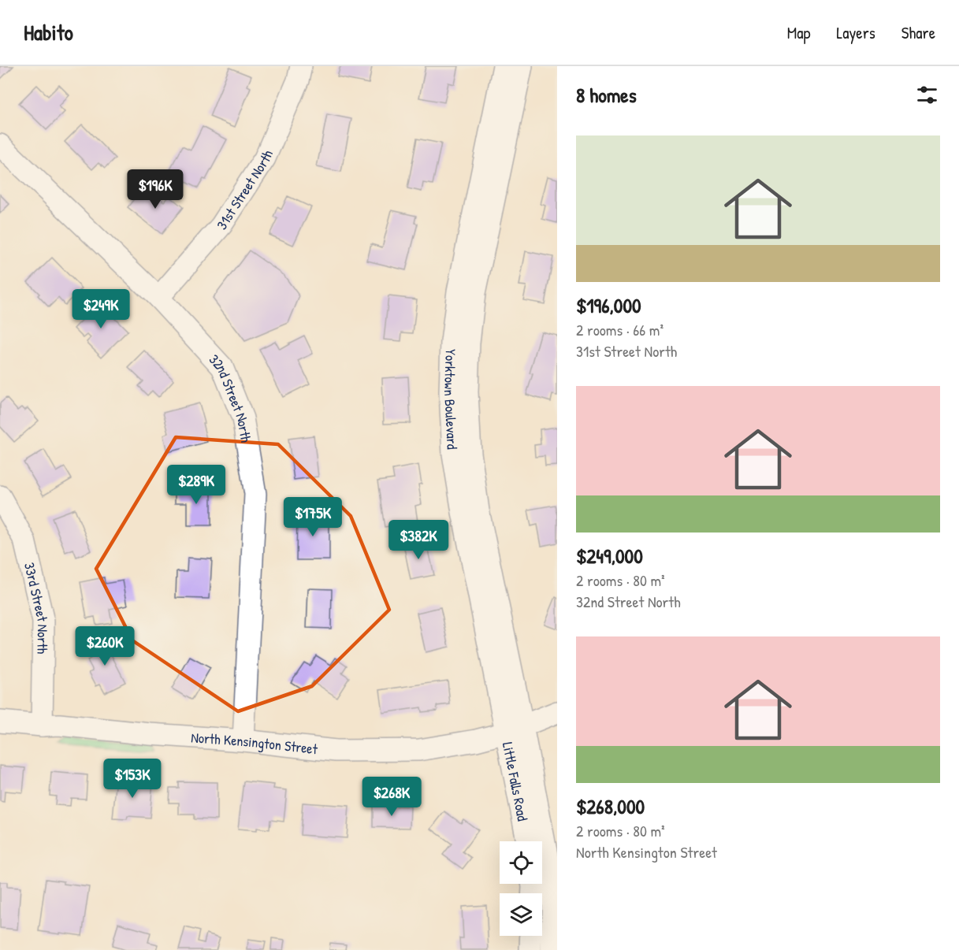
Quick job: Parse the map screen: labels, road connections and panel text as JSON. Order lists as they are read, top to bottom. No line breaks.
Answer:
{"streets":{"street":["31st Street North","Yorktown Boulevard","32nd Street North","33rd Street North","North Kensington Street","Little Falls Road"]},"crossings":[["31st Street North","32nd Street North"],["Yorktown Boulevard","North Kensington Street"],["Yorktown Boulevard","Little Falls Road"],["32nd Street North","North Kensington Street"],["33rd Street North","North Kensington Street"],["North Kensington Street","Little Falls Road"]],"page":{"header":"Habito","nav":["Map","Layers","Share"],"heading":"8 homes","list":[{"name":"$196,000","note":"2 rooms · 66 m² · 31st Street North"},{"name":"$249,000","note":"2 rooms · 80 m² · 32nd Street North"},{"name":"$268,000","note":"2 rooms · 80 m² · North Kensington Street"}],"price":["$196K","$249K","$289K","$175K","$382K","$260K","$153K","$268K"]}}
